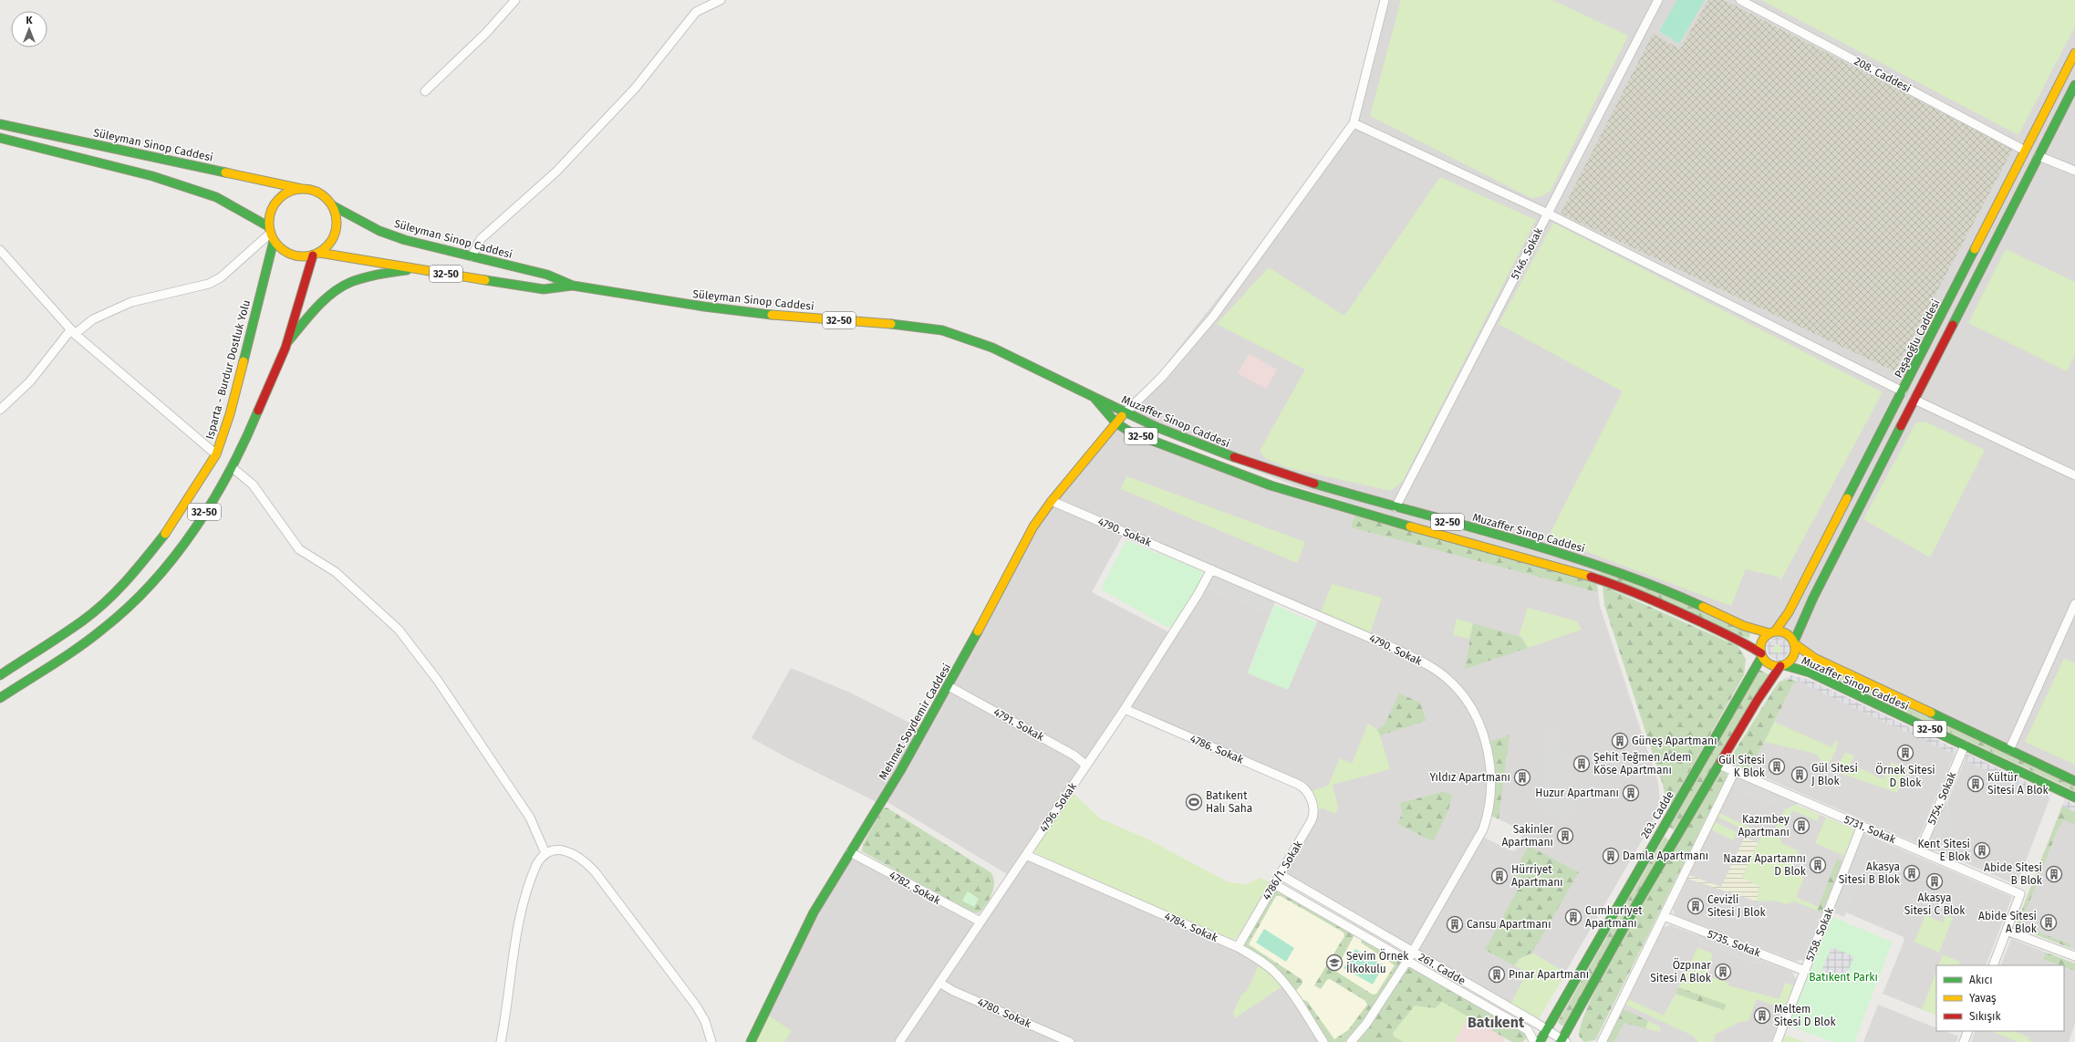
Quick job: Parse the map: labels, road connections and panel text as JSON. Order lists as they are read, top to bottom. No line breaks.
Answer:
{"streets":{"main road":["Süleyman Sinop Caddesi","32-50","Paşaoğlu Caddesi","Isparta - Burdur Dostluk Yolu","Muzaffer Sinop Caddesi","Mehmet Soydemir Caddesi","263. Cadde"],"street":["208. Caddesi","5146. Sokak","4790. Sokak","4791. Sokak","4786. Sokak","5754. Sokak","4796. Sokak","5731. Sokak","4786/1. Sokak","4782. Sokak","4784. Sokak","5758. Sokak","5735. Sokak","261. Cadde","4780. Sokak"]},"crossings":[["208. Caddesi","Paşaoğlu Caddesi"],["Süleyman Sinop Caddesi","32-50"],["Süleyman Sinop Caddesi","Isparta - Burdur Dostluk Yolu"],["Süleyman Sinop Caddesi","Muzaffer Sinop Caddesi"],["5146. Sokak","Muzaffer Sinop Caddesi"],["32-50","Isparta - Burdur Dostluk Yolu"],["Paşaoğlu Caddesi","Muzaffer Sinop Caddesi"],["Paşaoğlu Caddesi","263. Cadde"],["Muzaffer Sinop Caddesi","Mehmet Soydemir Caddesi"],["Muzaffer Sinop Caddesi","5754. Sokak"],["Muzaffer Sinop Caddesi","263. Cadde"],["4790. Sokak","Mehmet Soydemir Caddesi"],["4790. Sokak","4796. Sokak"],["4790. Sokak","261. Cadde"],["Mehmet Soydemir Caddesi","4791. Sokak"],["Mehmet Soydemir Caddesi","4782. Sokak"],["4791. Sokak","4796. Sokak"],["4786. Sokak","4796. Sokak"],["4786. Sokak","4786/1. Sokak"],["5754. Sokak","5731. Sokak"],["4796. Sokak","4782. Sokak"],["4796. Sokak","4784. Sokak"],["4796. Sokak","4780. Sokak"],["263. Cadde","261. Cadde"],["5731. Sokak","5758. Sokak"],["4786/1. Sokak","4784. Sokak"],["4786/1. Sokak","261. Cadde"],["5758. Sokak","5735. Sokak"]],"districts":["Batıkent"],"parks":["Batıkent Parkı"],"places":{"building":["Güneş Apartmanı","Örnek Sitesi D Blok","Şehit Teğmen Adem Köse Apartmanı","Gül Sitesi K Blok","Gül Sitesi J Blok","Yıldız Apartmanı","Kültür Sitesi A Blok","Huzur Apartmanı","Kazımbey Apartmanı","Sakinler Apartmanı","Kent Sitesi E Blok","Damla Apartmanı","Nazar Apartamnı D Blok","Akasya Sitesi B Blok","Abide Sitesi B Blok","Hürriyet Apartmanı","Akasya Sitesi C Blok","Cevizli Sitesi J Blok","Cumhuriyet Apartmanı","Abide Sitesi A Blok","Cansu Apartmanı","Özpınar Sitesi A Blok","Pınar Apartmanı","Meltem Sitesi D Blok"],"sports":["Batıkent Halı Saha"],"school or university":["Sevim Örnek İlkokulu"]},"legend":["Akıcı","Yavaş","Sıkışık"],"north":"top"}
